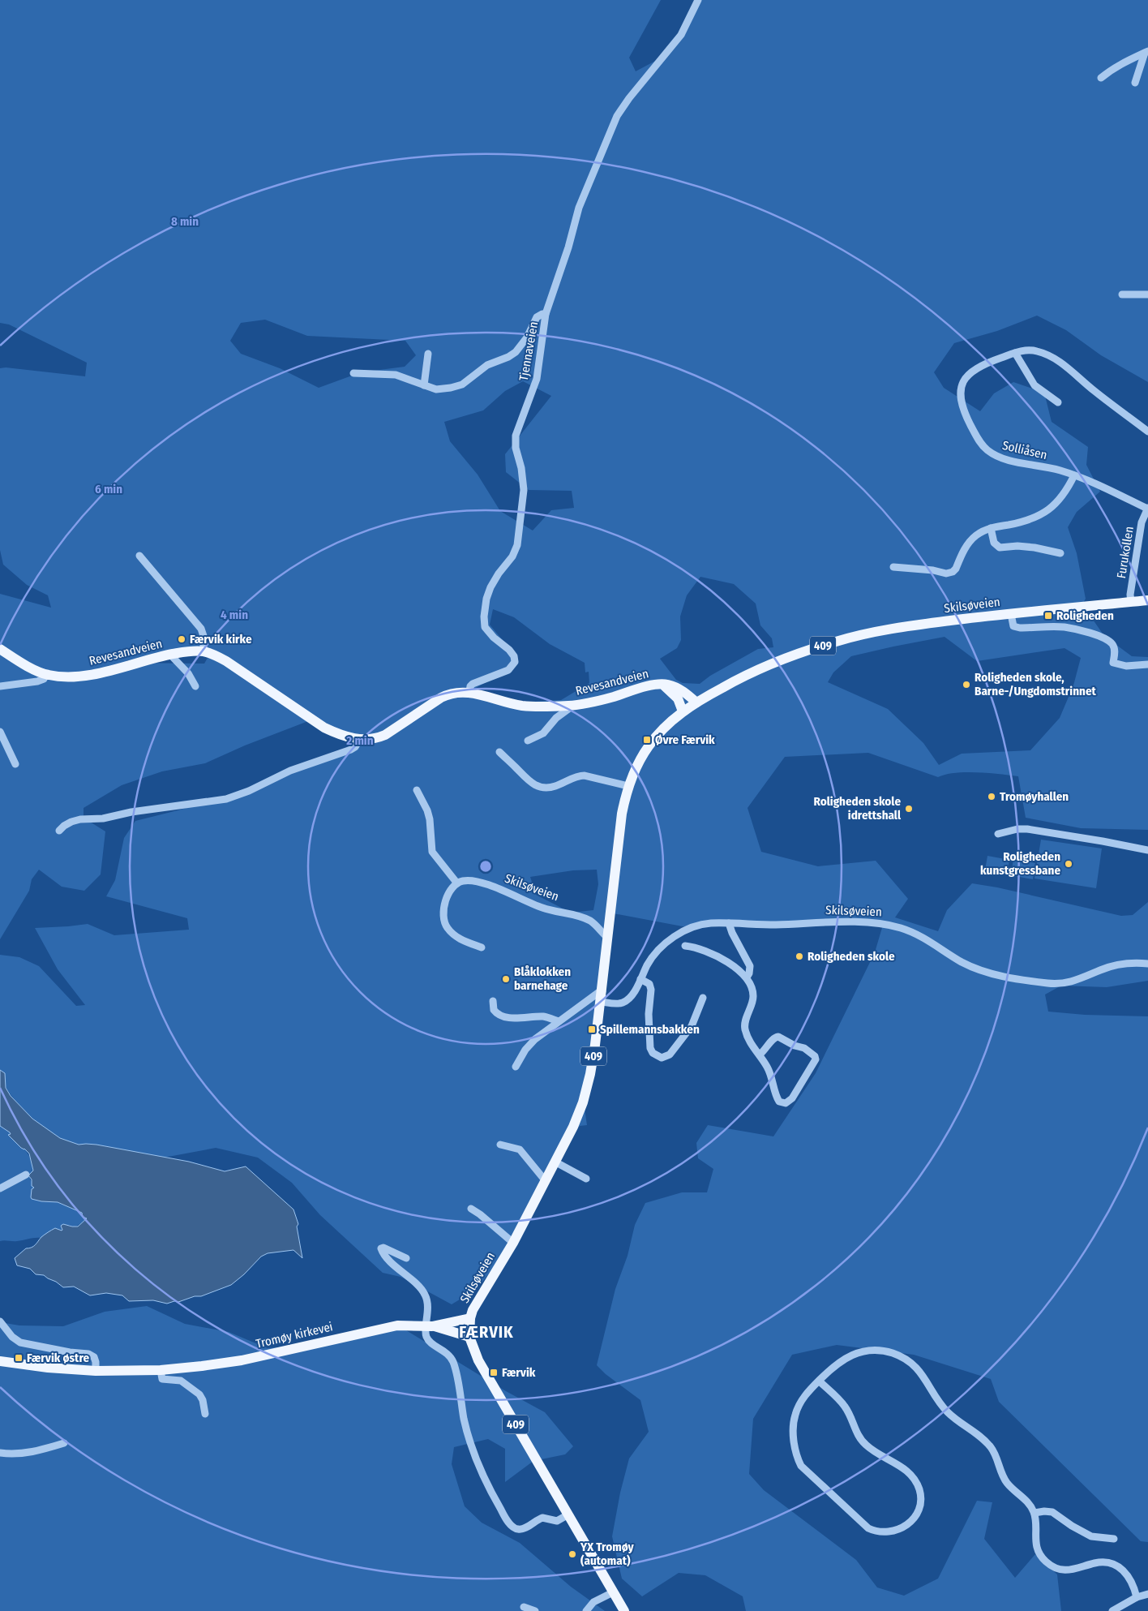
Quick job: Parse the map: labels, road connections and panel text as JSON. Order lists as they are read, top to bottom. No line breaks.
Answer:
{"streets":{"main road":["Skilsøveien","409","Revesandveien","Tromøy kirkevei"],"street":["Tjennaveien","Solliåsen","Furukollen"]},"crossings":[["Tjennaveien","Revesandveien"],["Solliåsen","Furukollen"],["Furukollen","Skilsøveien"],["Skilsøveien","Revesandveien"],["Skilsøveien","Tromøy kirkevei"]],"districts":["FÆRVIK"],"places":{"transit":["Roligheden","Øvre Færvik","Spillemannsbakken","Færvik østre","Færvik"],"other":["Færvik kirke","Roligheden skole, Barne-/Ungdomstrinnet","Tromøyhallen","Roligheden skole idrettshall","Roligheden kunstgressbane","Roligheden skole","Blåklokken barnehage","YX Tromøy (automat)"]},"rings":["8 min","6 min","4 min","2 min"]}
